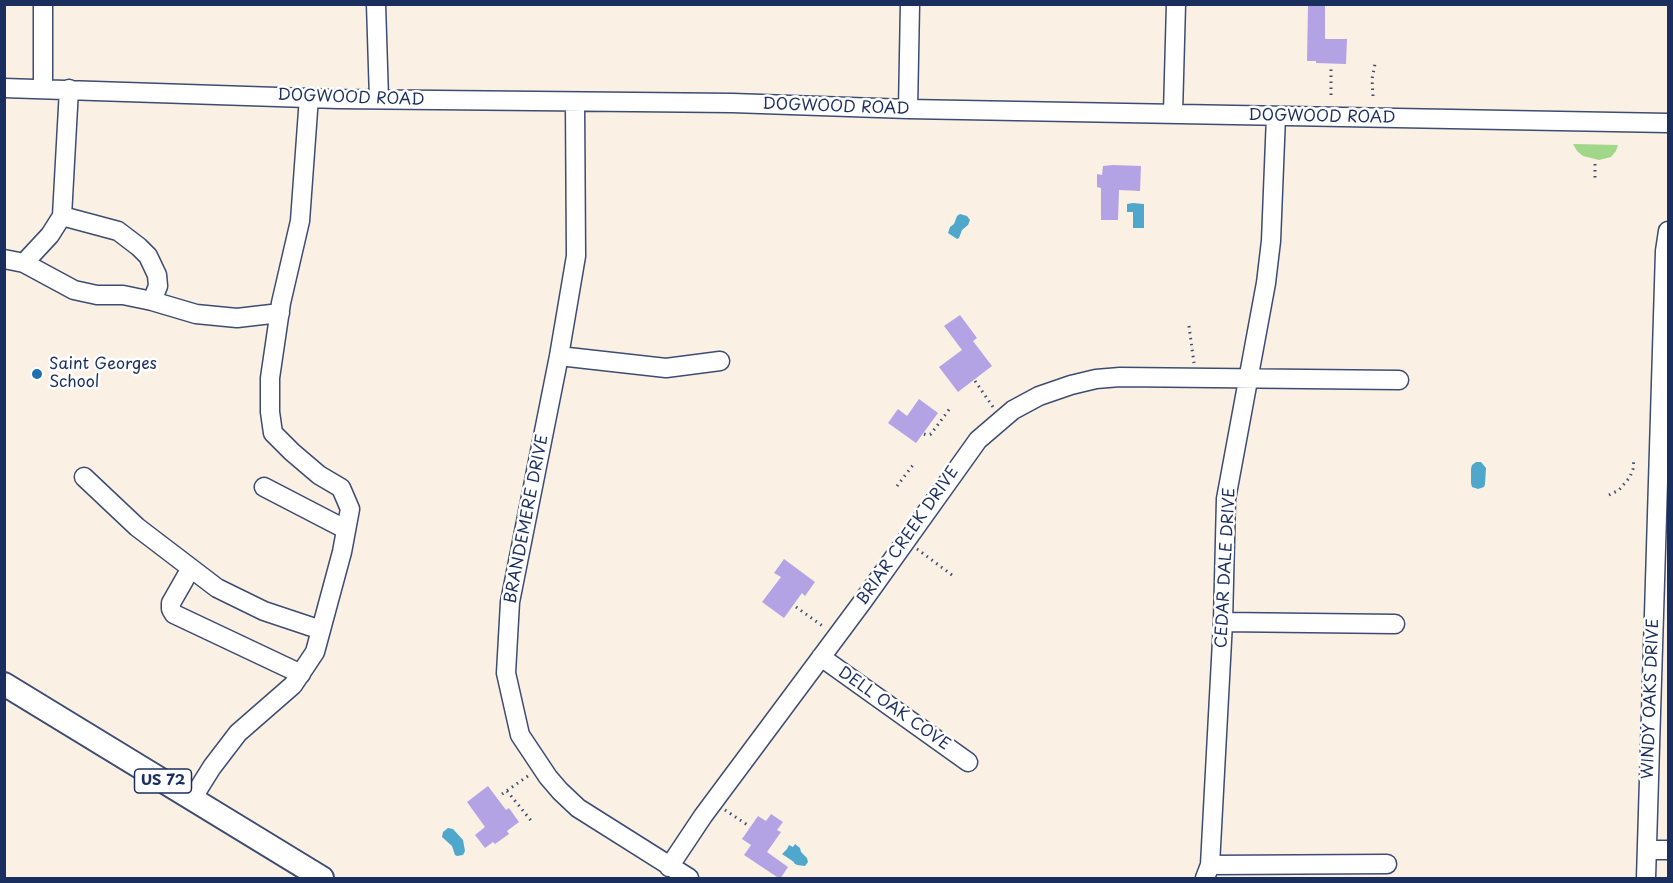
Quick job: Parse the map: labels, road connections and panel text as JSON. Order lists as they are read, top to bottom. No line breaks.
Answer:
{"streets":{"main road":["US 72"],"street":["DOGWOOD ROAD","BRANDEMERE DRIVE","BRIAR CREEK DRIVE","CEDAR DALE DRIVE","WINDY OAKS DRIVE","DELL OAK COVE"]},"crossings":[["DOGWOOD ROAD","BRANDEMERE DRIVE"],["DOGWOOD ROAD","CEDAR DALE DRIVE"],["BRANDEMERE DRIVE","BRIAR CREEK DRIVE"],["BRIAR CREEK DRIVE","CEDAR DALE DRIVE"],["BRIAR CREEK DRIVE","DELL OAK COVE"]],"places":["Saint Georges School"]}
